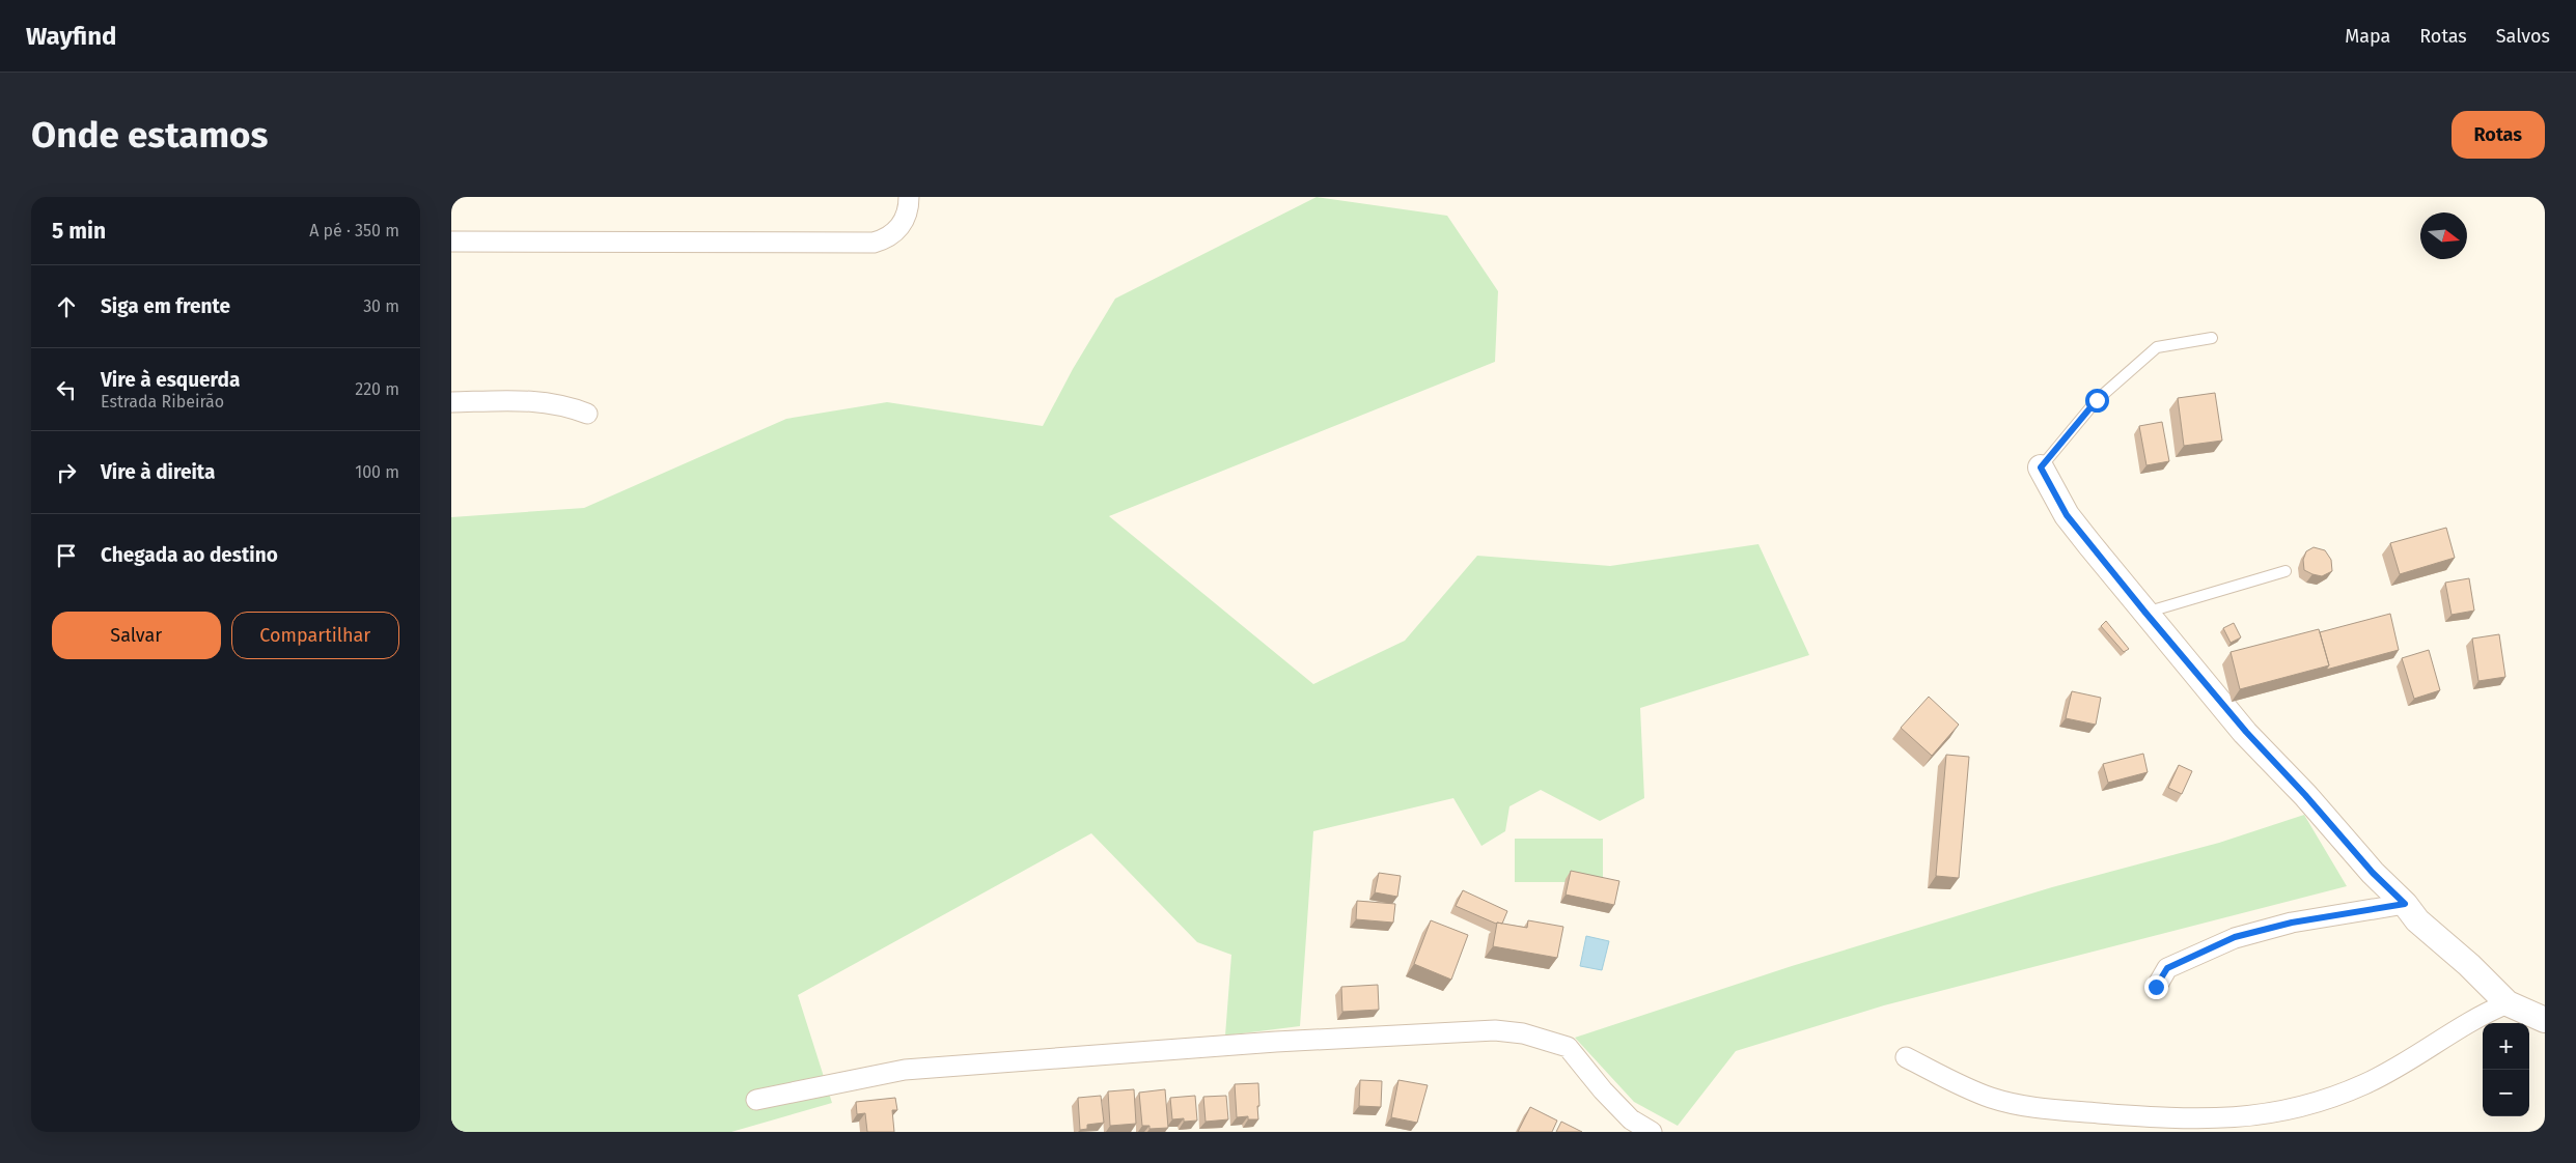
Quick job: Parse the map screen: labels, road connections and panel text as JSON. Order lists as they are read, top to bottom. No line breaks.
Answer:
{"north":"right","page":{"header":"Wayfind","nav":["Mapa","Rotas","Salvos"],"buttons":["Rotas",["Salvar","Compartilhar"]],"title":"Onde estamos","heading":["5 min","A pé · 350 m"],"list":[["Siga em frente","30 m"],["Vire à esquerda","Estrada Ribeirão","220 m"],["Vire à direita","100 m"],"Chegada ao destino"],"map_buttons":["+","−"]}}
